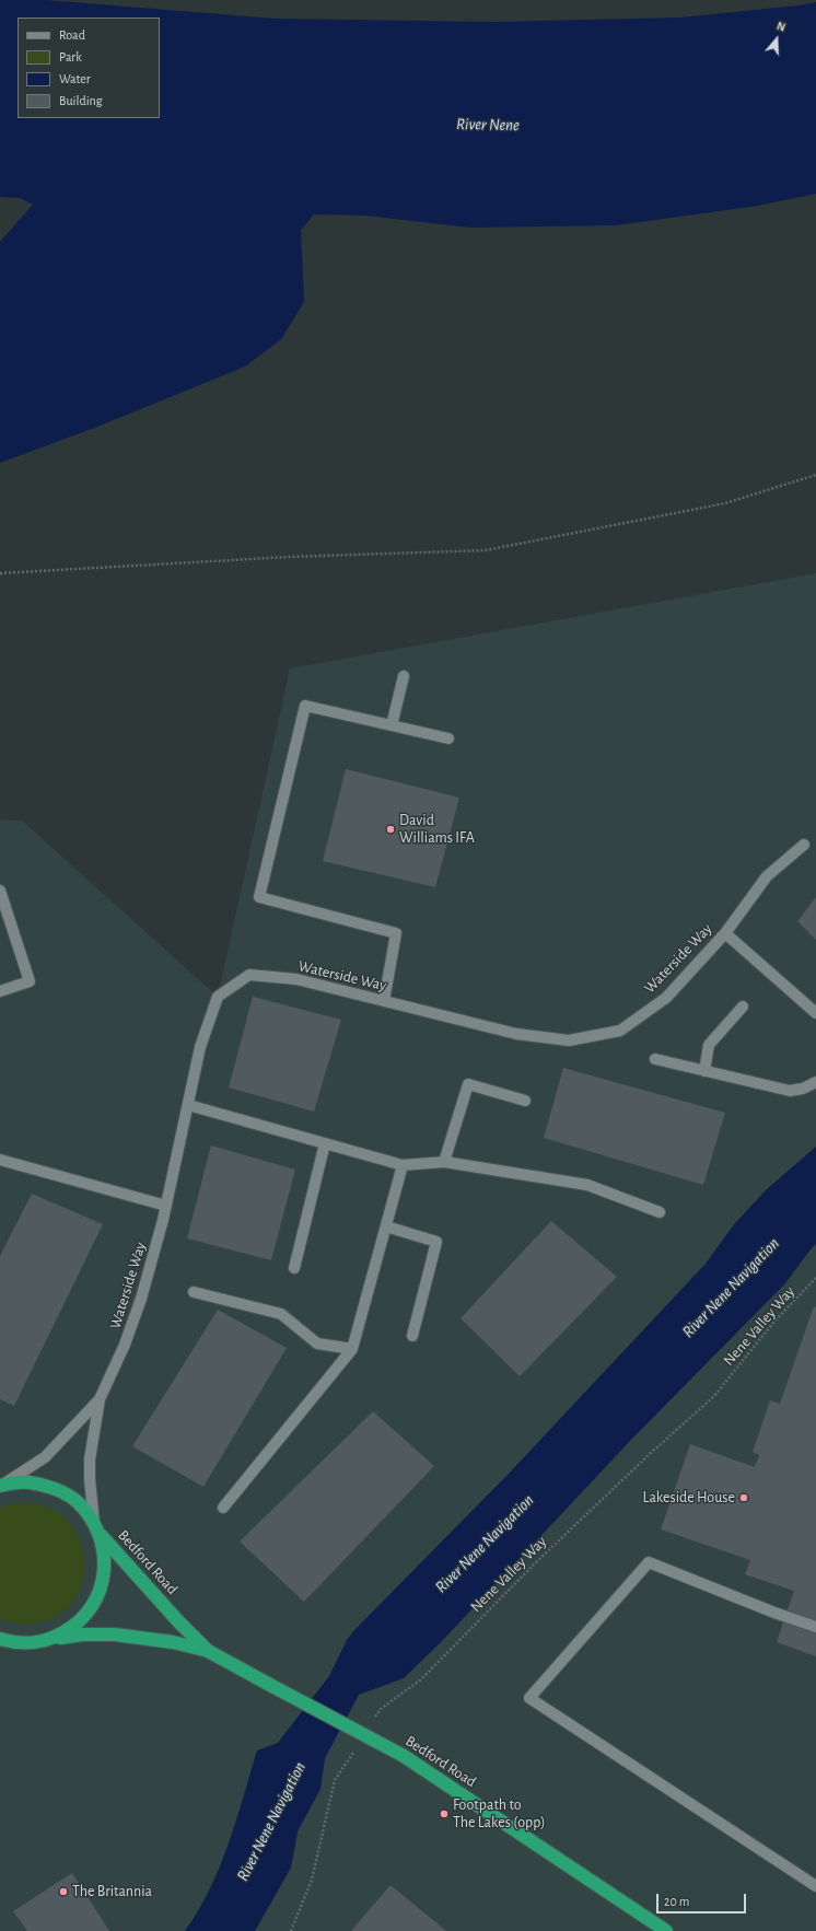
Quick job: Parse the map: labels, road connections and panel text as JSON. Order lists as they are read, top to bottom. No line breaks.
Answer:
{"streets":{"highway":["Bedford Road"],"street":["Waterside Way"],"path":["Nene Valley Way"]},"crossings":[["Waterside Way","Bedford Road"]],"water":["River Nene","River Nene Navigation"],"places":["David Williams IFA","Lakeside House","Footpath to The Lakes (opp)","The Britannia"],"legend":["Road","Park","Water","Building"],"scale_bar":"20 m","north":"top"}
